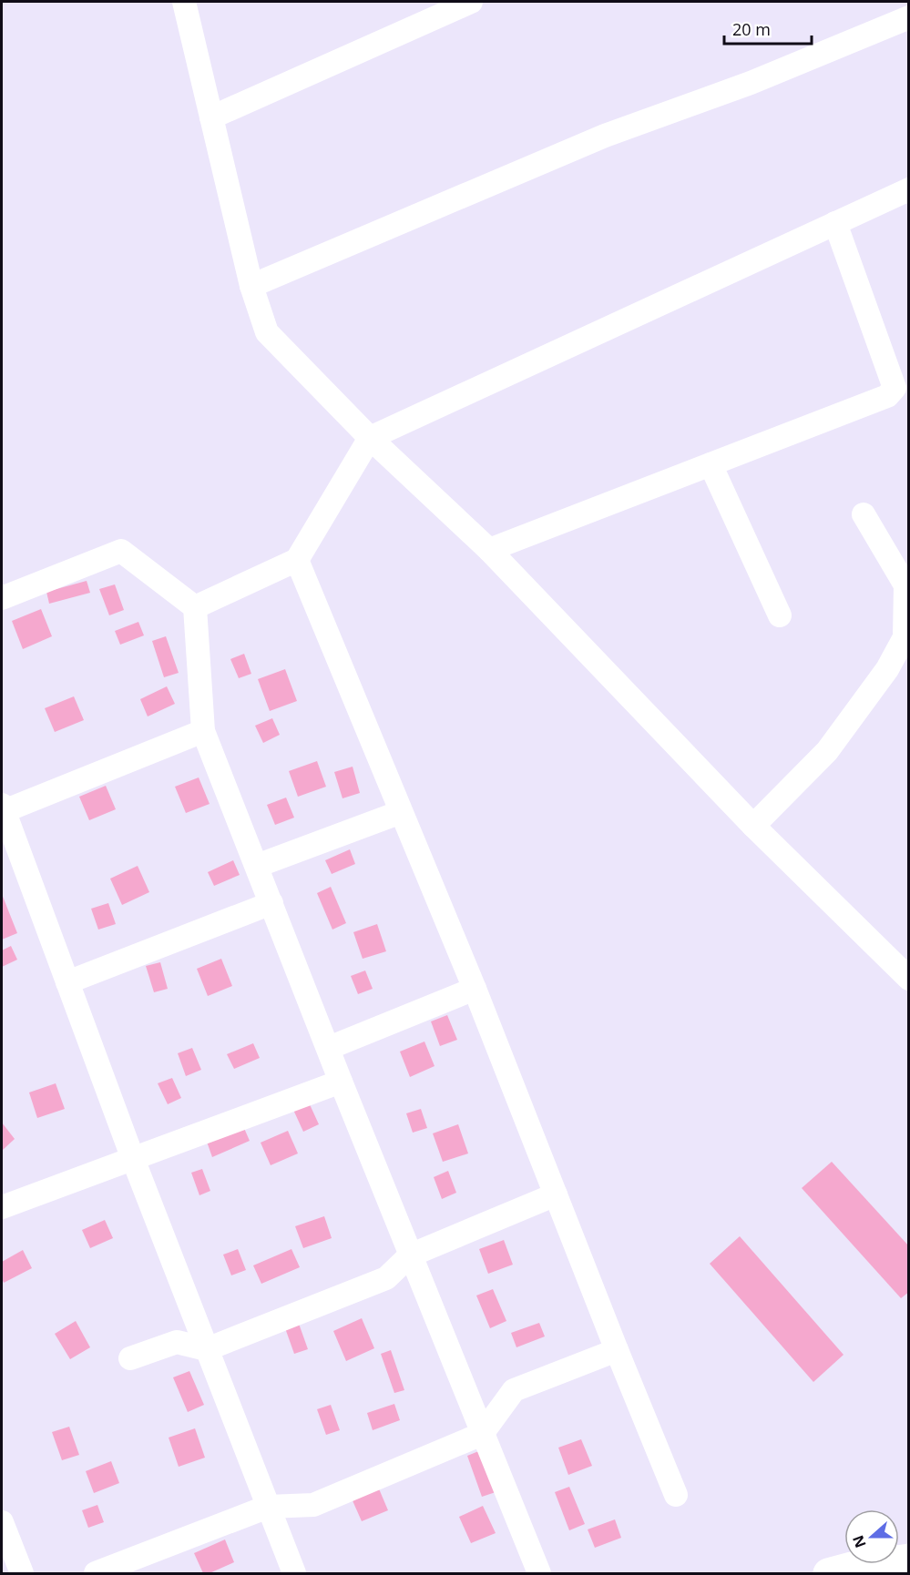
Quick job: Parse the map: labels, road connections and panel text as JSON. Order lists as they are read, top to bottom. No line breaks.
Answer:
{"scale_bar":"20 m","north":"left"}
